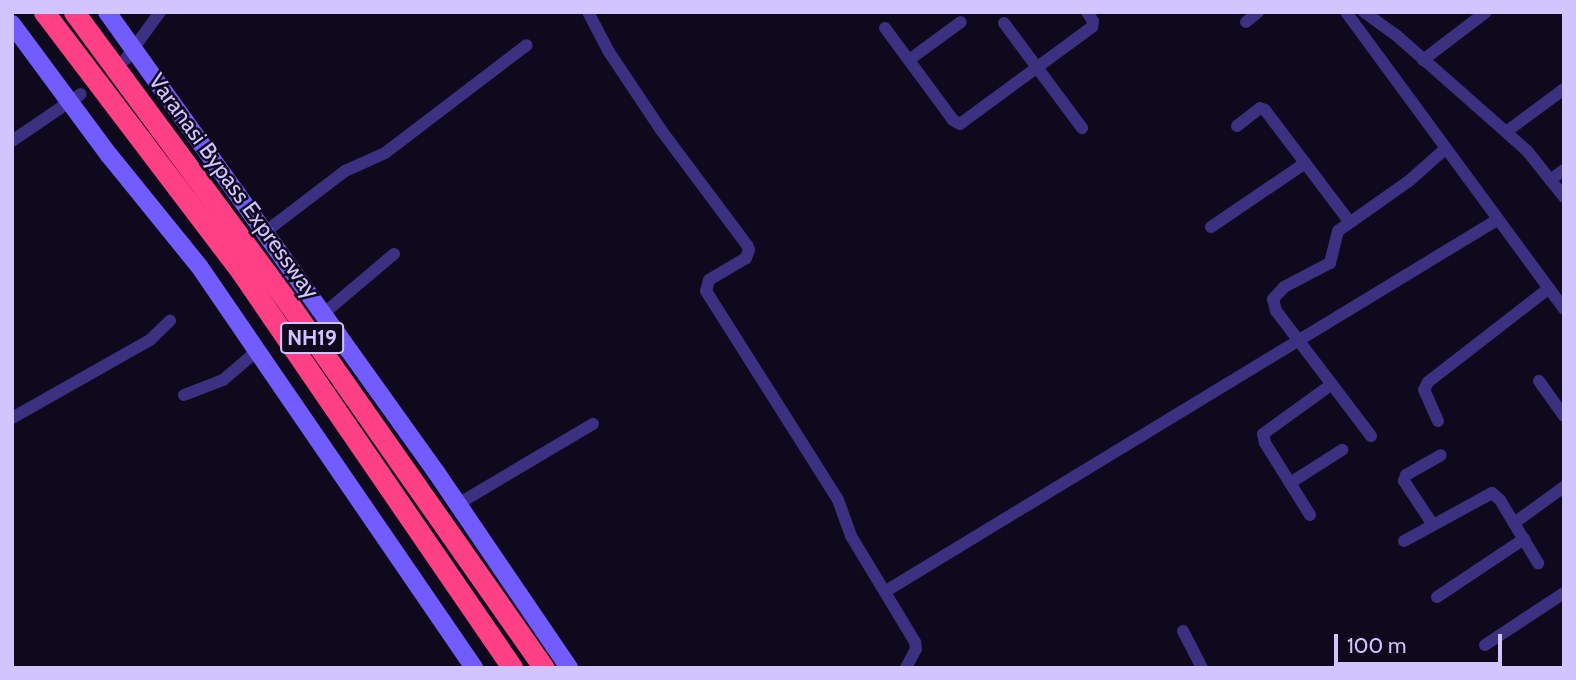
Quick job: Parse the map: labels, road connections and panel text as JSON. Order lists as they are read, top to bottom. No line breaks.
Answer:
{"streets":{"highway":["Varanasi Bypass Expressway","NH19"]},"scale_bar":"100 m"}
